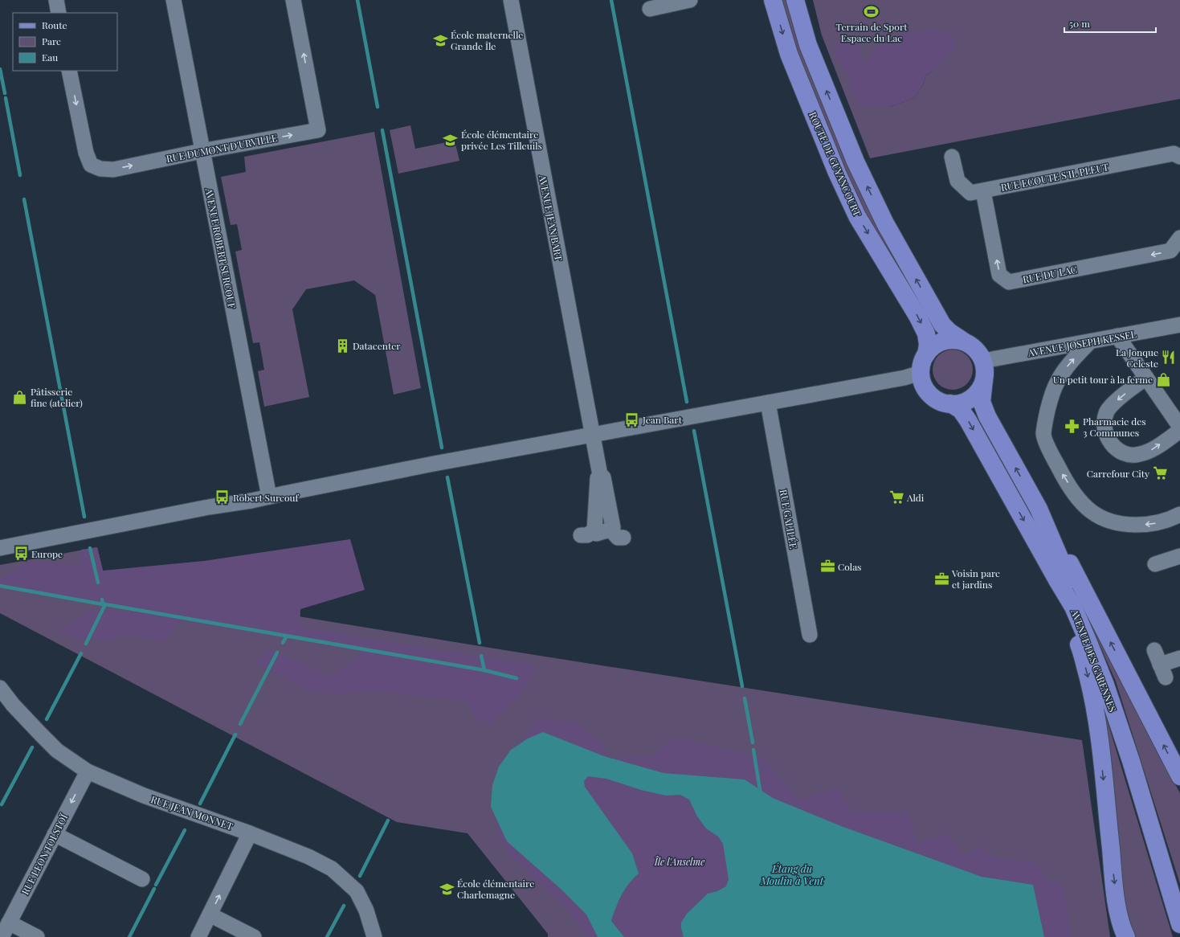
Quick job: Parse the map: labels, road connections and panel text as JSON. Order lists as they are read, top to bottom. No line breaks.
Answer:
{"streets":{"main road":["ROUTE DE GUYANCOURT","AVENUE DES GARENNES"],"street":["RUE DUMONT D'URVILLE","RUE ECOUTE S'IL PLEUT","AVENUE JEAN BART","AVENUE ROBERT SURCOUF","RUE DU LAC","AVENUE JOSEPH KESSEL","RUE GALILÉE","RUE JEAN MONNET","RUE LEON TOLSTOÏ"]},"crossings":[["RUE DUMONT D'URVILLE","AVENUE ROBERT SURCOUF"],["ROUTE DE GUYANCOURT","AVENUE JOSEPH KESSEL"],["ROUTE DE GUYANCOURT","AVENUE DES GARENNES"],["RUE ECOUTE S'IL PLEUT","RUE DU LAC"],["AVENUE JOSEPH KESSEL","AVENUE DES GARENNES"],["RUE JEAN MONNET","RUE LEON TOLSTOÏ"]],"one_way":["RUE LEON TOLSTOÏ"],"water":["Étang du Moulin à Vent"],"parks":["Île l'Anselme"],"places":{"sports":["Terrain de Sport Espace du Lac"],"school or university":["École maternelle Grande Île","École élémentaire privée Les Tilleuils","École élémentaire Charlemagne"],"building":["Datacenter"],"restaurant":["La Jonque Celeste"],"shop":["Un petit tour à la ferme","Pâtisserie fine (atelier)"],"bus stop":["Jean Bart","Robert Surcouf","Europe"],"pharmacy":["Pharmacie des 3 Communes"],"supermarket":["Carrefour City","Aldi"],"office":["Colas","Voisin parc et jardins"]},"legend":["Route","Parc","Eau"],"scale_bar":"50 m"}
